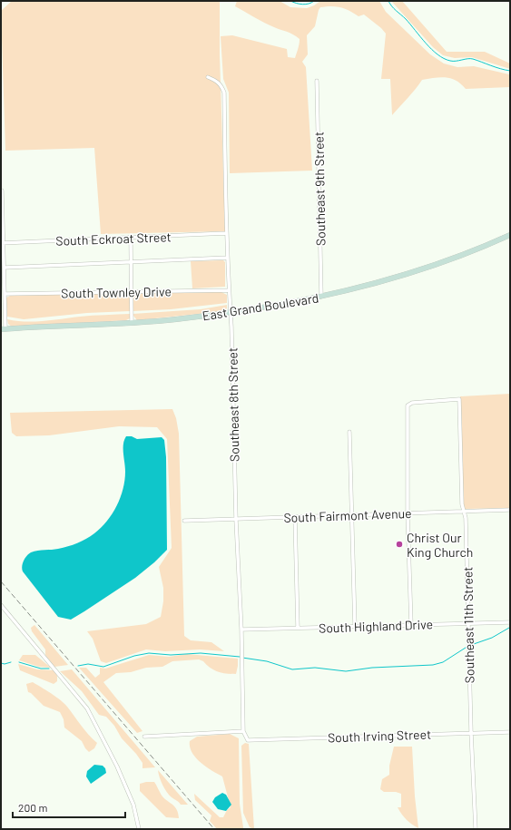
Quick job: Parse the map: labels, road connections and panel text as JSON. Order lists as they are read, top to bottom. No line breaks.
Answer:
{"streets":{"street":["Southeast 9th Street","South Eckroat Street","South Townley Drive","East Grand Boulevard","Southeast 8th Street","South Fairmont Avenue","Southeast 11th Street","South Highland Drive","South Irving Street"]},"crossings":[["Southeast 9th Street","East Grand Boulevard"],["South Eckroat Street","Southeast 8th Street"],["South Townley Drive","Southeast 8th Street"],["East Grand Boulevard","Southeast 8th Street"],["Southeast 8th Street","South Fairmont Avenue"],["Southeast 8th Street","South Highland Drive"],["Southeast 8th Street","South Irving Street"],["South Fairmont Avenue","Southeast 11th Street"],["Southeast 11th Street","South Highland Drive"],["Southeast 11th Street","South Irving Street"]],"places":["Christ Our King Church"],"scale_bar":"200 m"}
